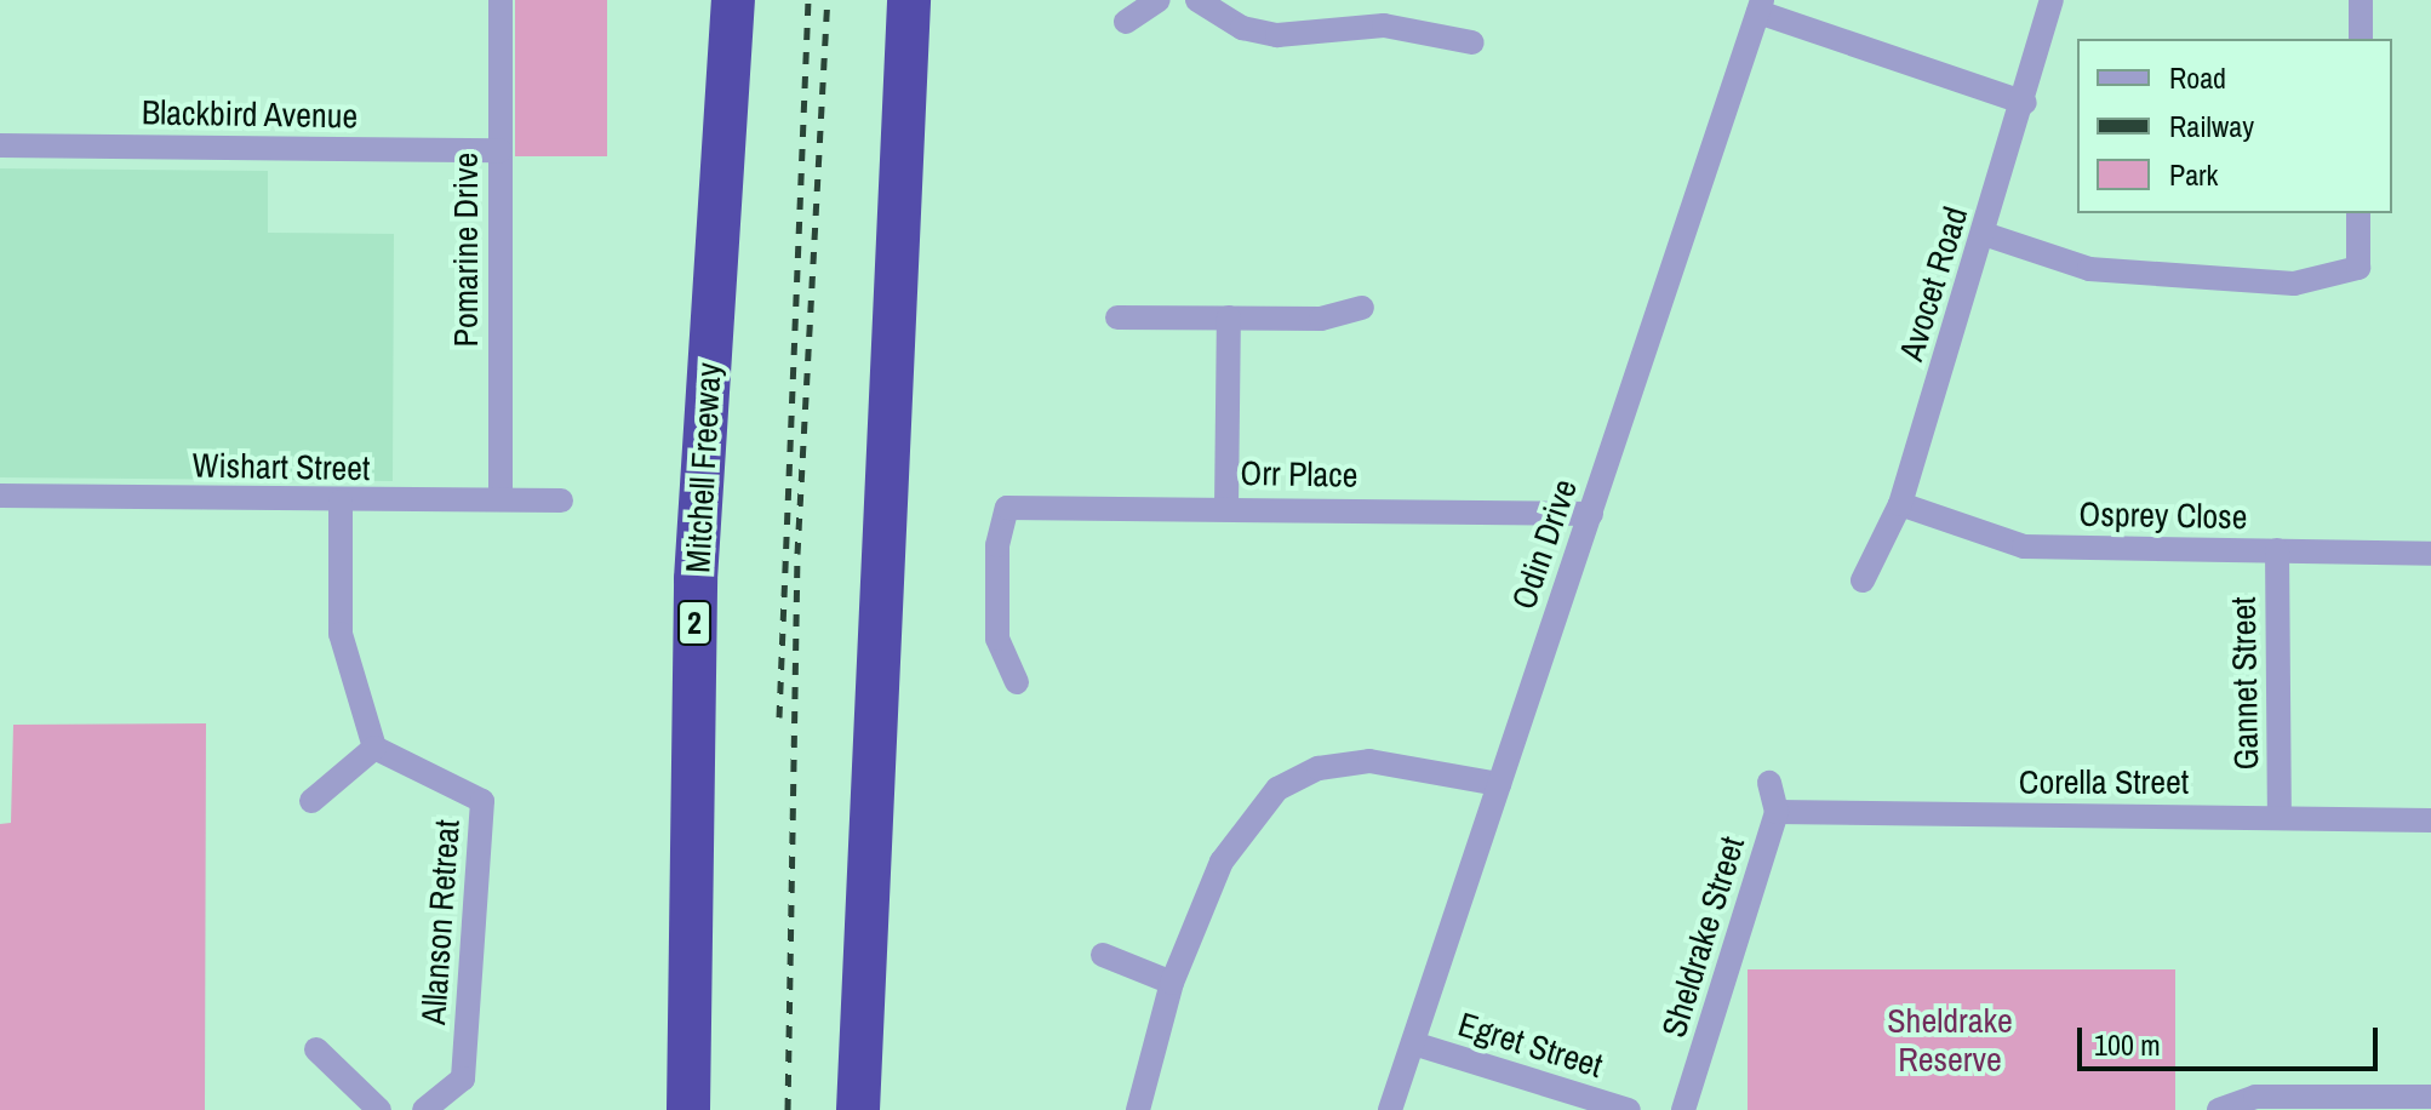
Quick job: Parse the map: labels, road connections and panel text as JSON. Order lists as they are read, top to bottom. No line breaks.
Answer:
{"streets":{"highway":["Mitchell Freeway","2"],"street":["Blackbird Avenue","Pomarine Drive","Avocet Road","Wishart Street","Orr Place","Osprey Close","Odin Drive","Gannet Street","Corella Street","Allanson Retreat","Sheldrake Street","Egret Street"]},"crossings":[["Blackbird Avenue","Pomarine Drive"],["Pomarine Drive","Wishart Street"],["Avocet Road","Osprey Close"],["Orr Place","Odin Drive"],["Osprey Close","Gannet Street"],["Odin Drive","Egret Street"],["Gannet Street","Corella Street"],["Corella Street","Sheldrake Street"]],"parks":["Sheldrake Reserve"],"legend":["Road","Railway","Park"],"scale_bar":"100 m"}
